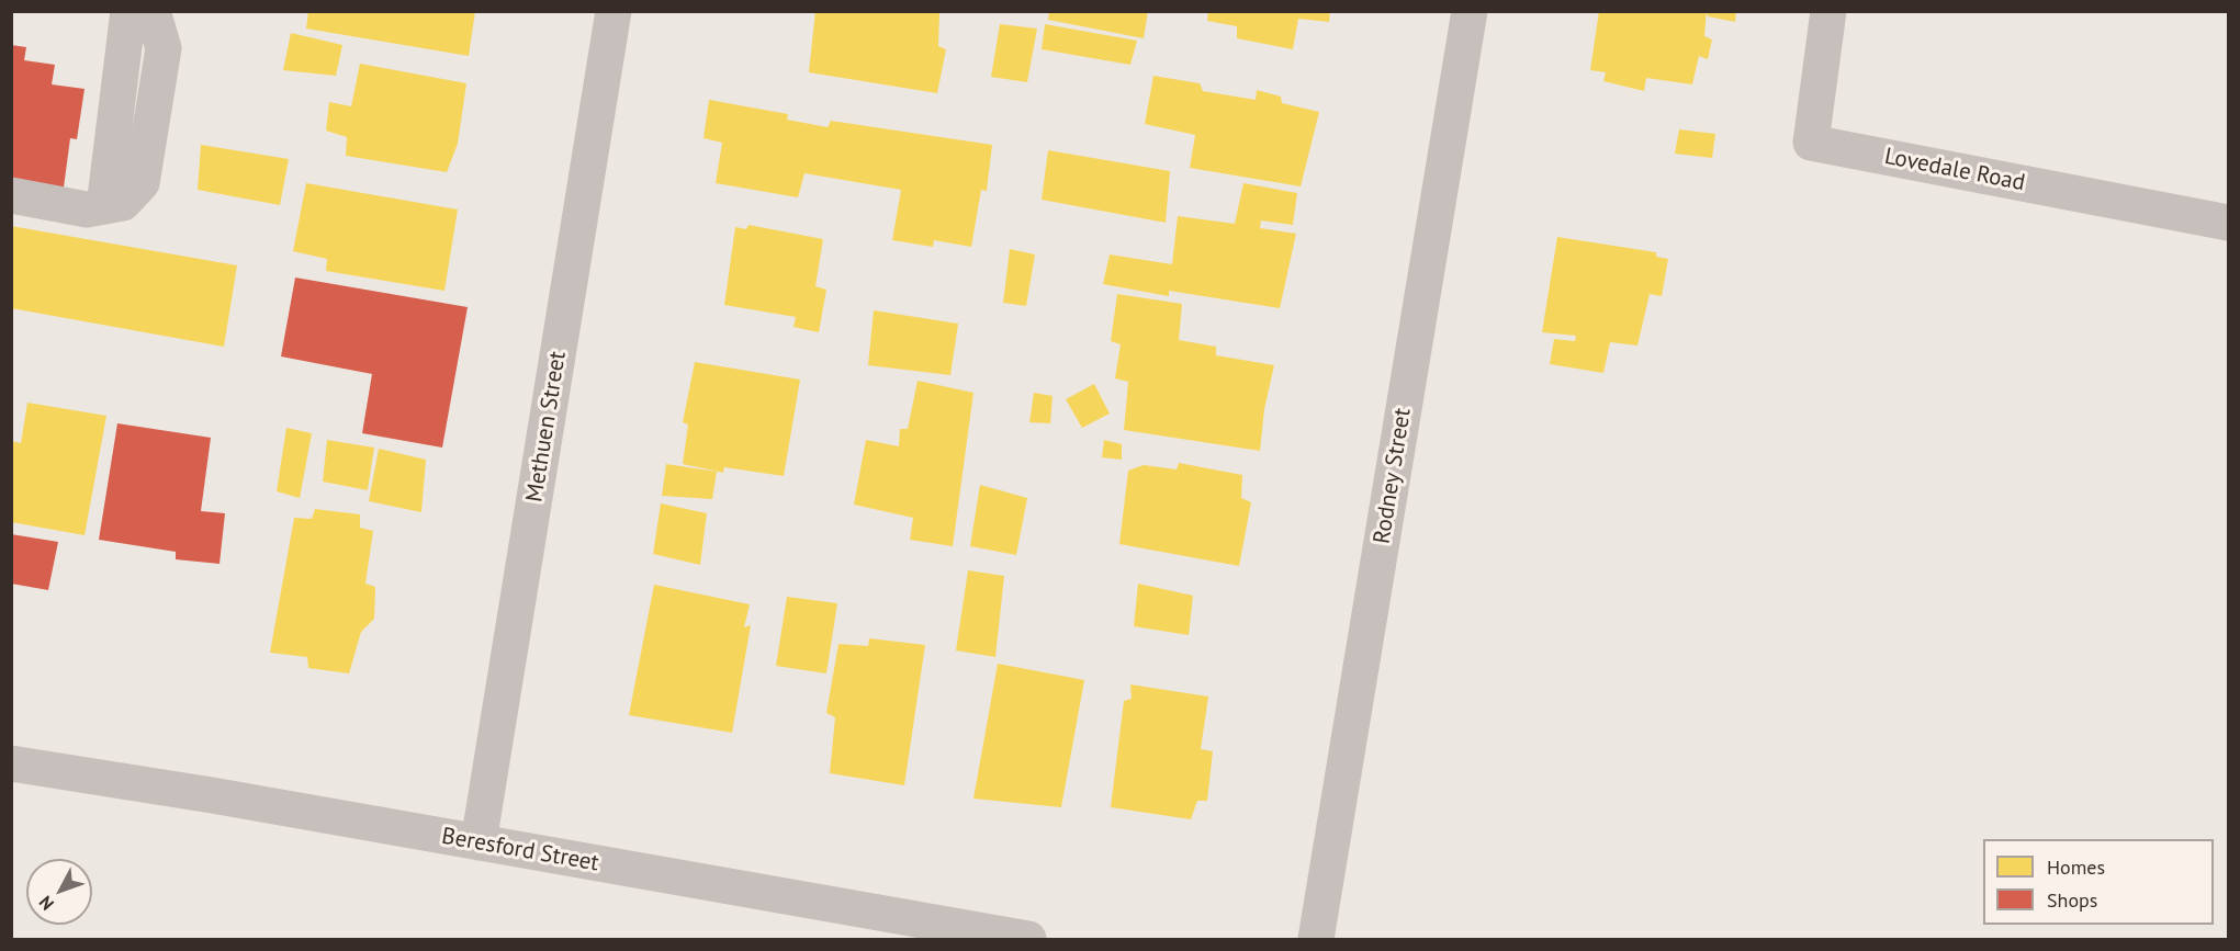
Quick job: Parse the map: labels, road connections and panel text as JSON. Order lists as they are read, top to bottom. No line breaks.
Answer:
{"streets":{"street":["Lovedale Road","Methuen Street","Rodney Street","Beresford Street"]},"crossings":[["Methuen Street","Beresford Street"]],"legend":["Homes","Shops"],"north":"bottom left"}
